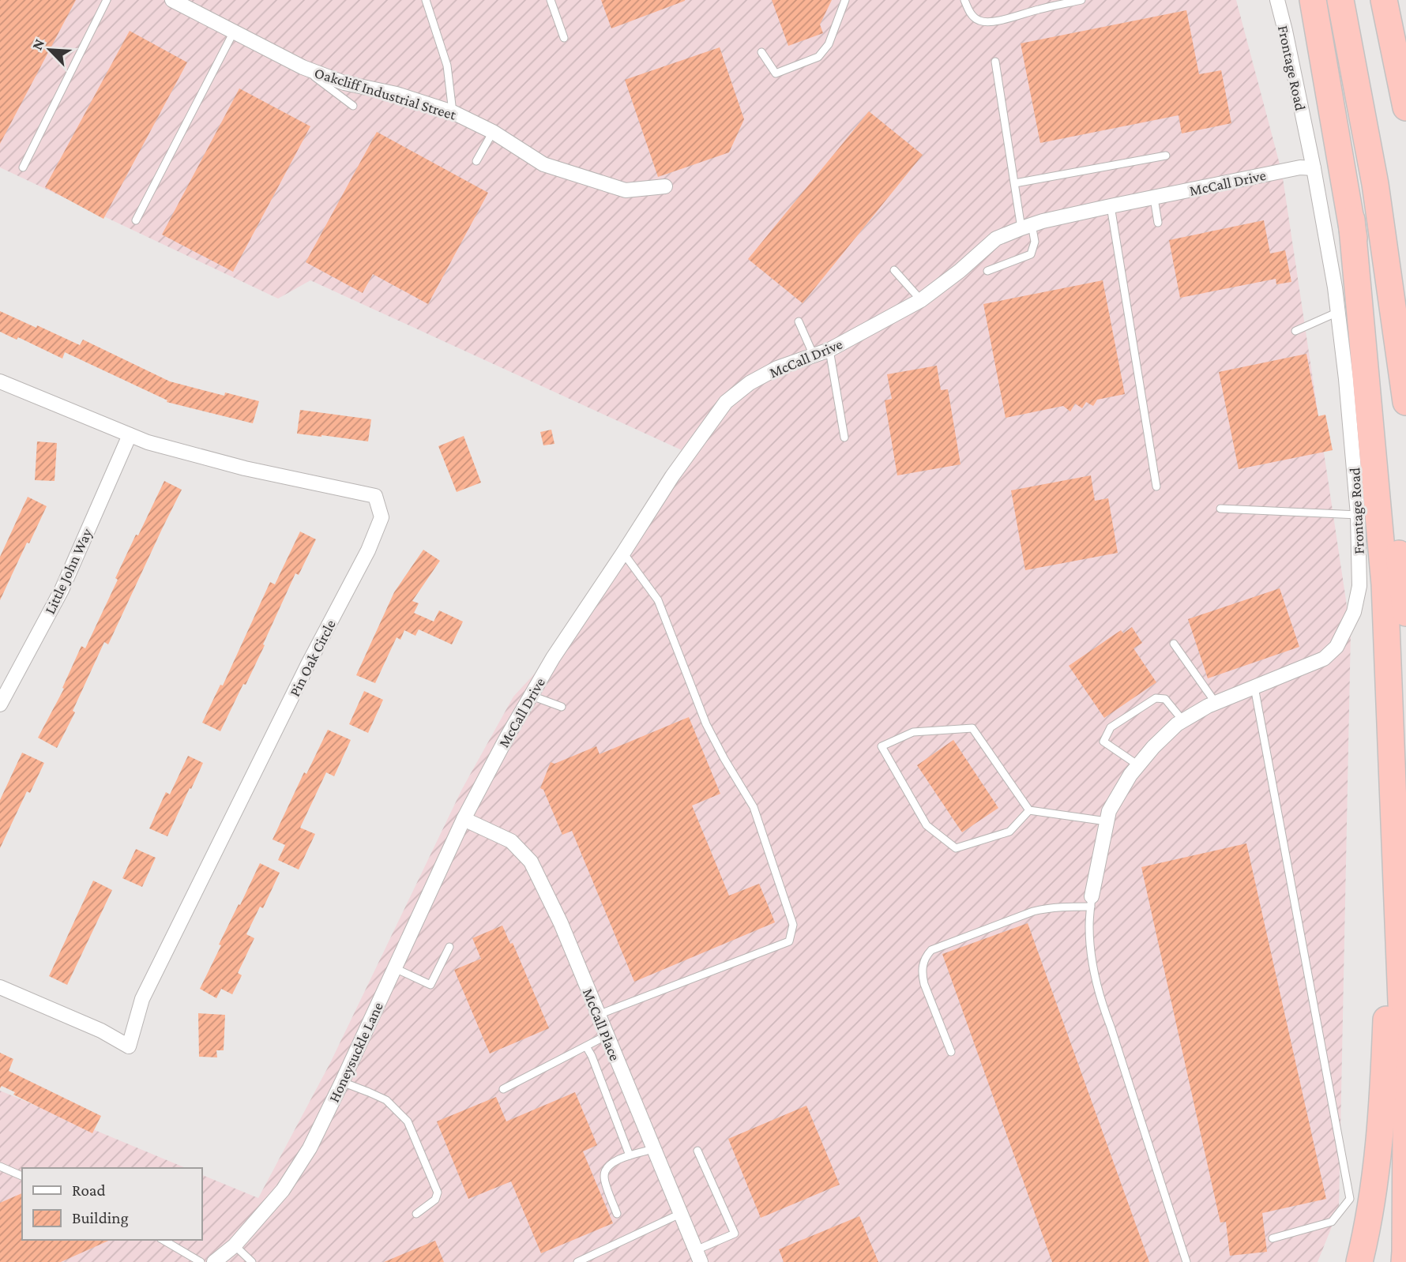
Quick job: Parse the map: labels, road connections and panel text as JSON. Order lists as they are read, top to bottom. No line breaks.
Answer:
{"streets":{"street":["Frontage Road","Oakcliff Industrial Street","McCall Drive","Little John Way","Pin Oak Circle","McCall Place","Honeysuckle Lane"]},"crossings":[["Frontage Road","McCall Drive"],["McCall Drive","McCall Place"],["McCall Drive","Honeysuckle Lane"],["Little John Way","Pin Oak Circle"],["McCall Place","Honeysuckle Lane"]],"legend":["Road","Building"],"north":"top left"}
